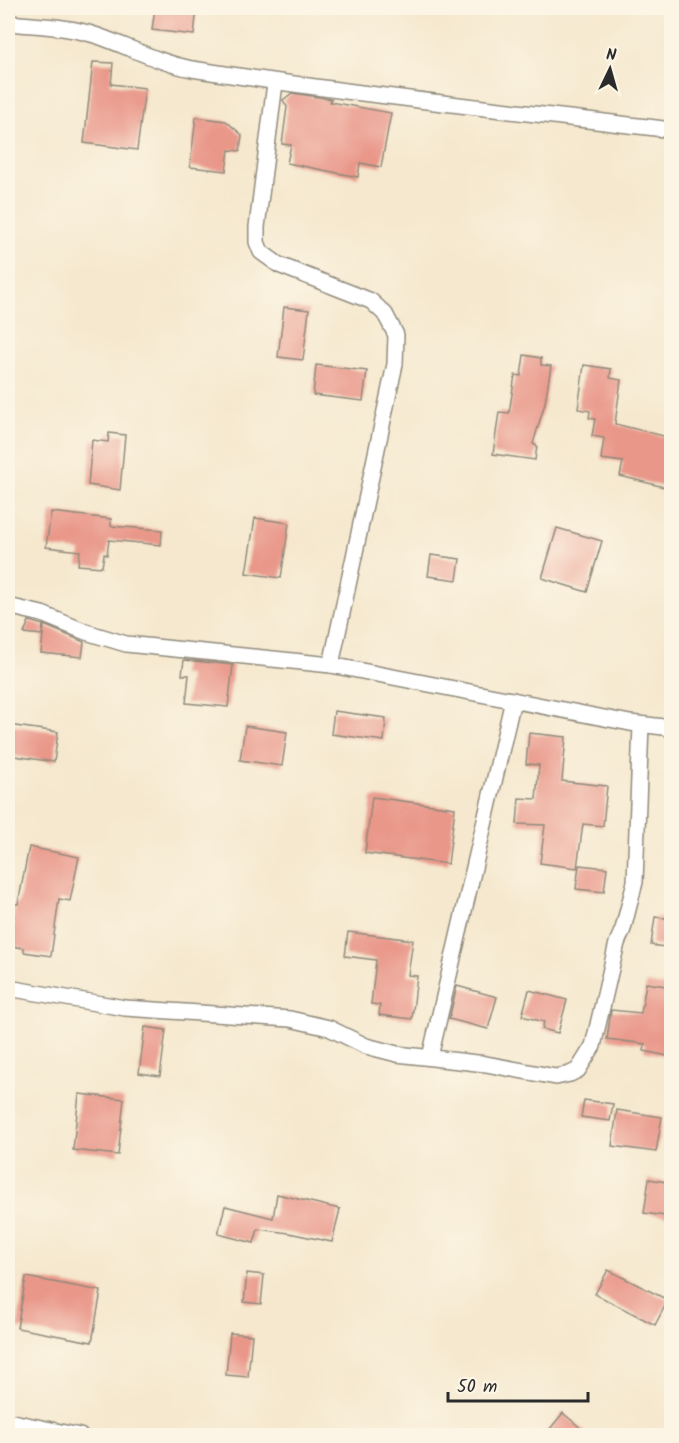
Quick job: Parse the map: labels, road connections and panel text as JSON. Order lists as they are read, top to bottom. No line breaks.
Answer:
{"scale_bar":"50 m","north":"top"}
